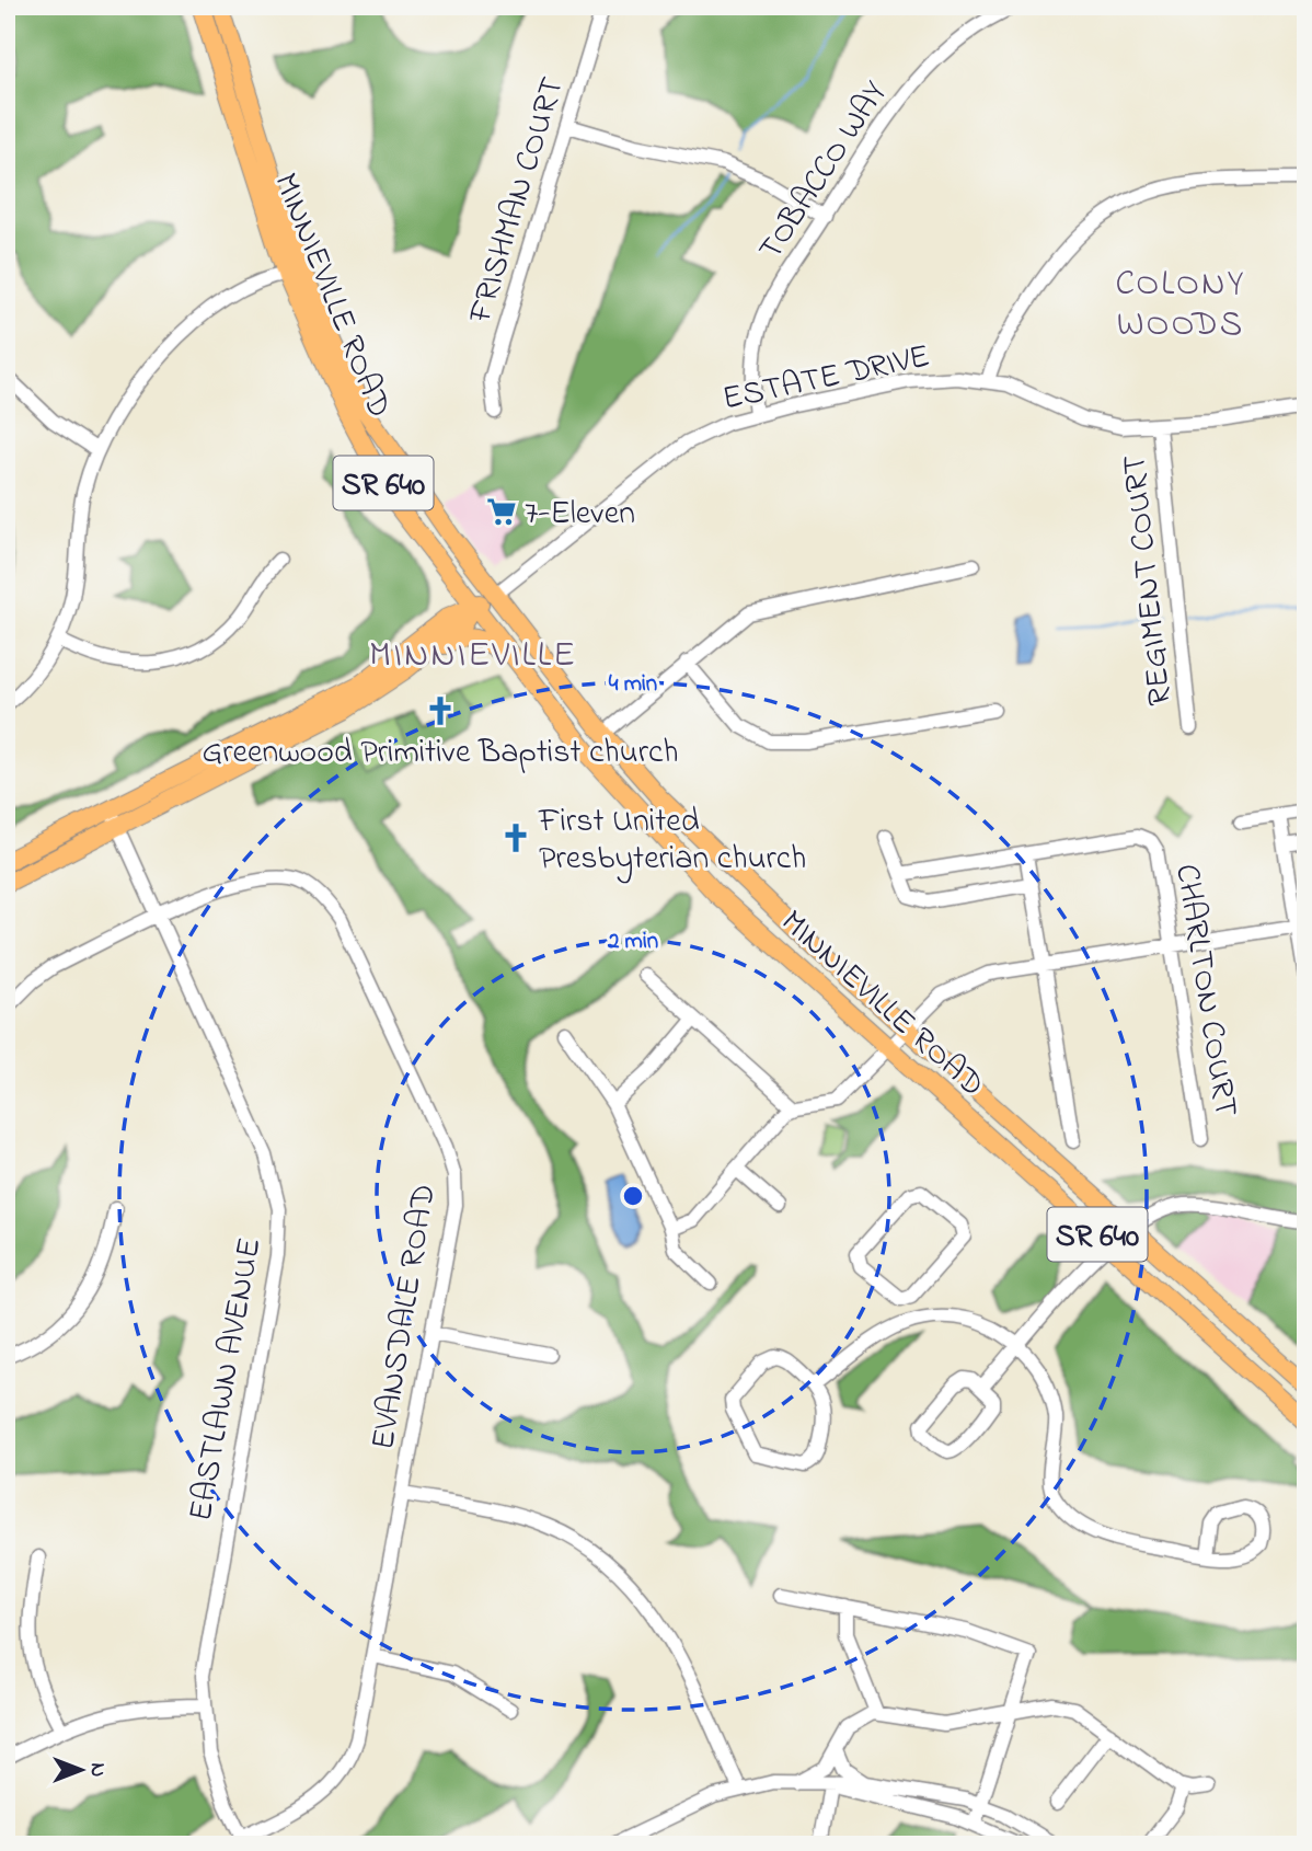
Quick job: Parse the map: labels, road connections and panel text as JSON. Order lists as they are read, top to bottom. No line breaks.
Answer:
{"streets":{"main road":["MINNIEVILLE ROAD","SR 640"],"street":["TOBACCO WAY","FRISHMAN COURT","ESTATE DRIVE","REGIMENT COURT","CHARLTON COURT","EVANSDALE ROAD","EASTLAWN AVENUE"]},"crossings":[["TOBACCO WAY","ESTATE DRIVE"],["MINNIEVILLE ROAD","ESTATE DRIVE"],["ESTATE DRIVE","REGIMENT COURT"],["EVANSDALE ROAD","EASTLAWN AVENUE"]],"districts":["COLONY WOODS","MINNIEVILLE"],"places":{"supermarket":["7-Eleven"],"church":["Greenwood Primitive Baptist church","First United Presbyterian church"]},"north":"right","rings":["4 min","2 min"]}
